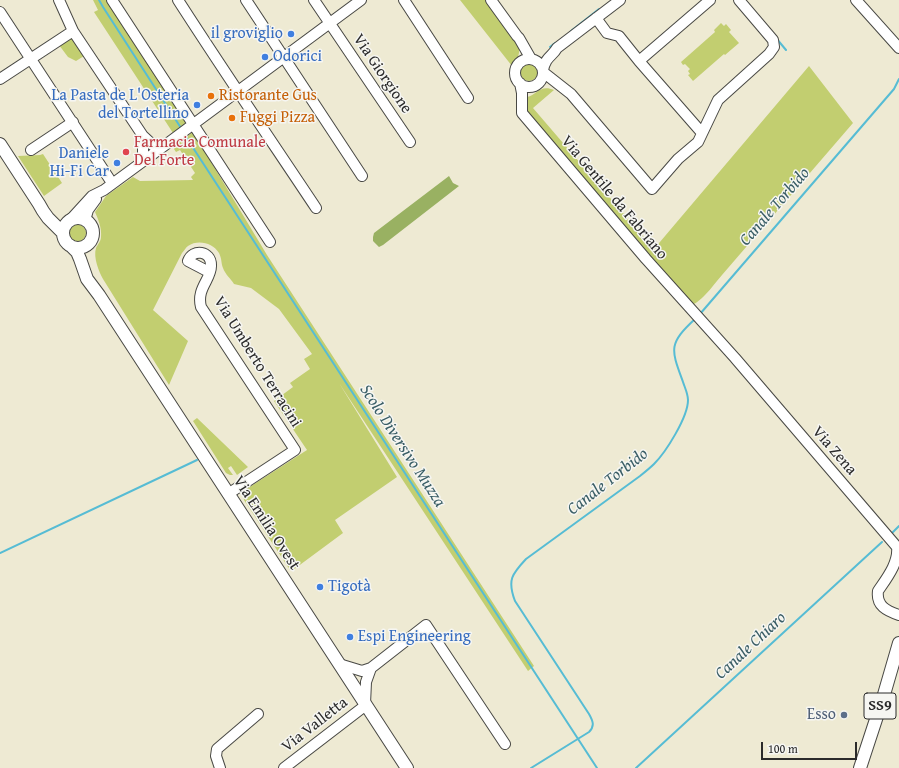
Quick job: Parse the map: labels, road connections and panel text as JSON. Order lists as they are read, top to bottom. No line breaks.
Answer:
{"streets":{"main road":["Via Emilia Ovest","SS9"],"street":["Via Giorgione","Via Gentile da Fabriano","Via Umberto Terracini","Via Zena","Via Valletta"]},"crossings":[["Via Gentile da Fabriano","Via Zena"],["Via Umberto Terracini","Via Emilia Ovest"],["Via Emilia Ovest","Via Valletta"]],"water":["Canale Torbido","Scolo Diversivo Muzza","Canale Chiaro"],"places":["il groviglio","Odorici","Ristorante Gus","La Pasta de L'Osteria del Tortellino","Fuggi Pizza","Farmacia Comunale Del Forte","Daniele Hi-Fi Car","Tigotà","Espi Engineering","Esso"],"scale_bar":"100 m"}
